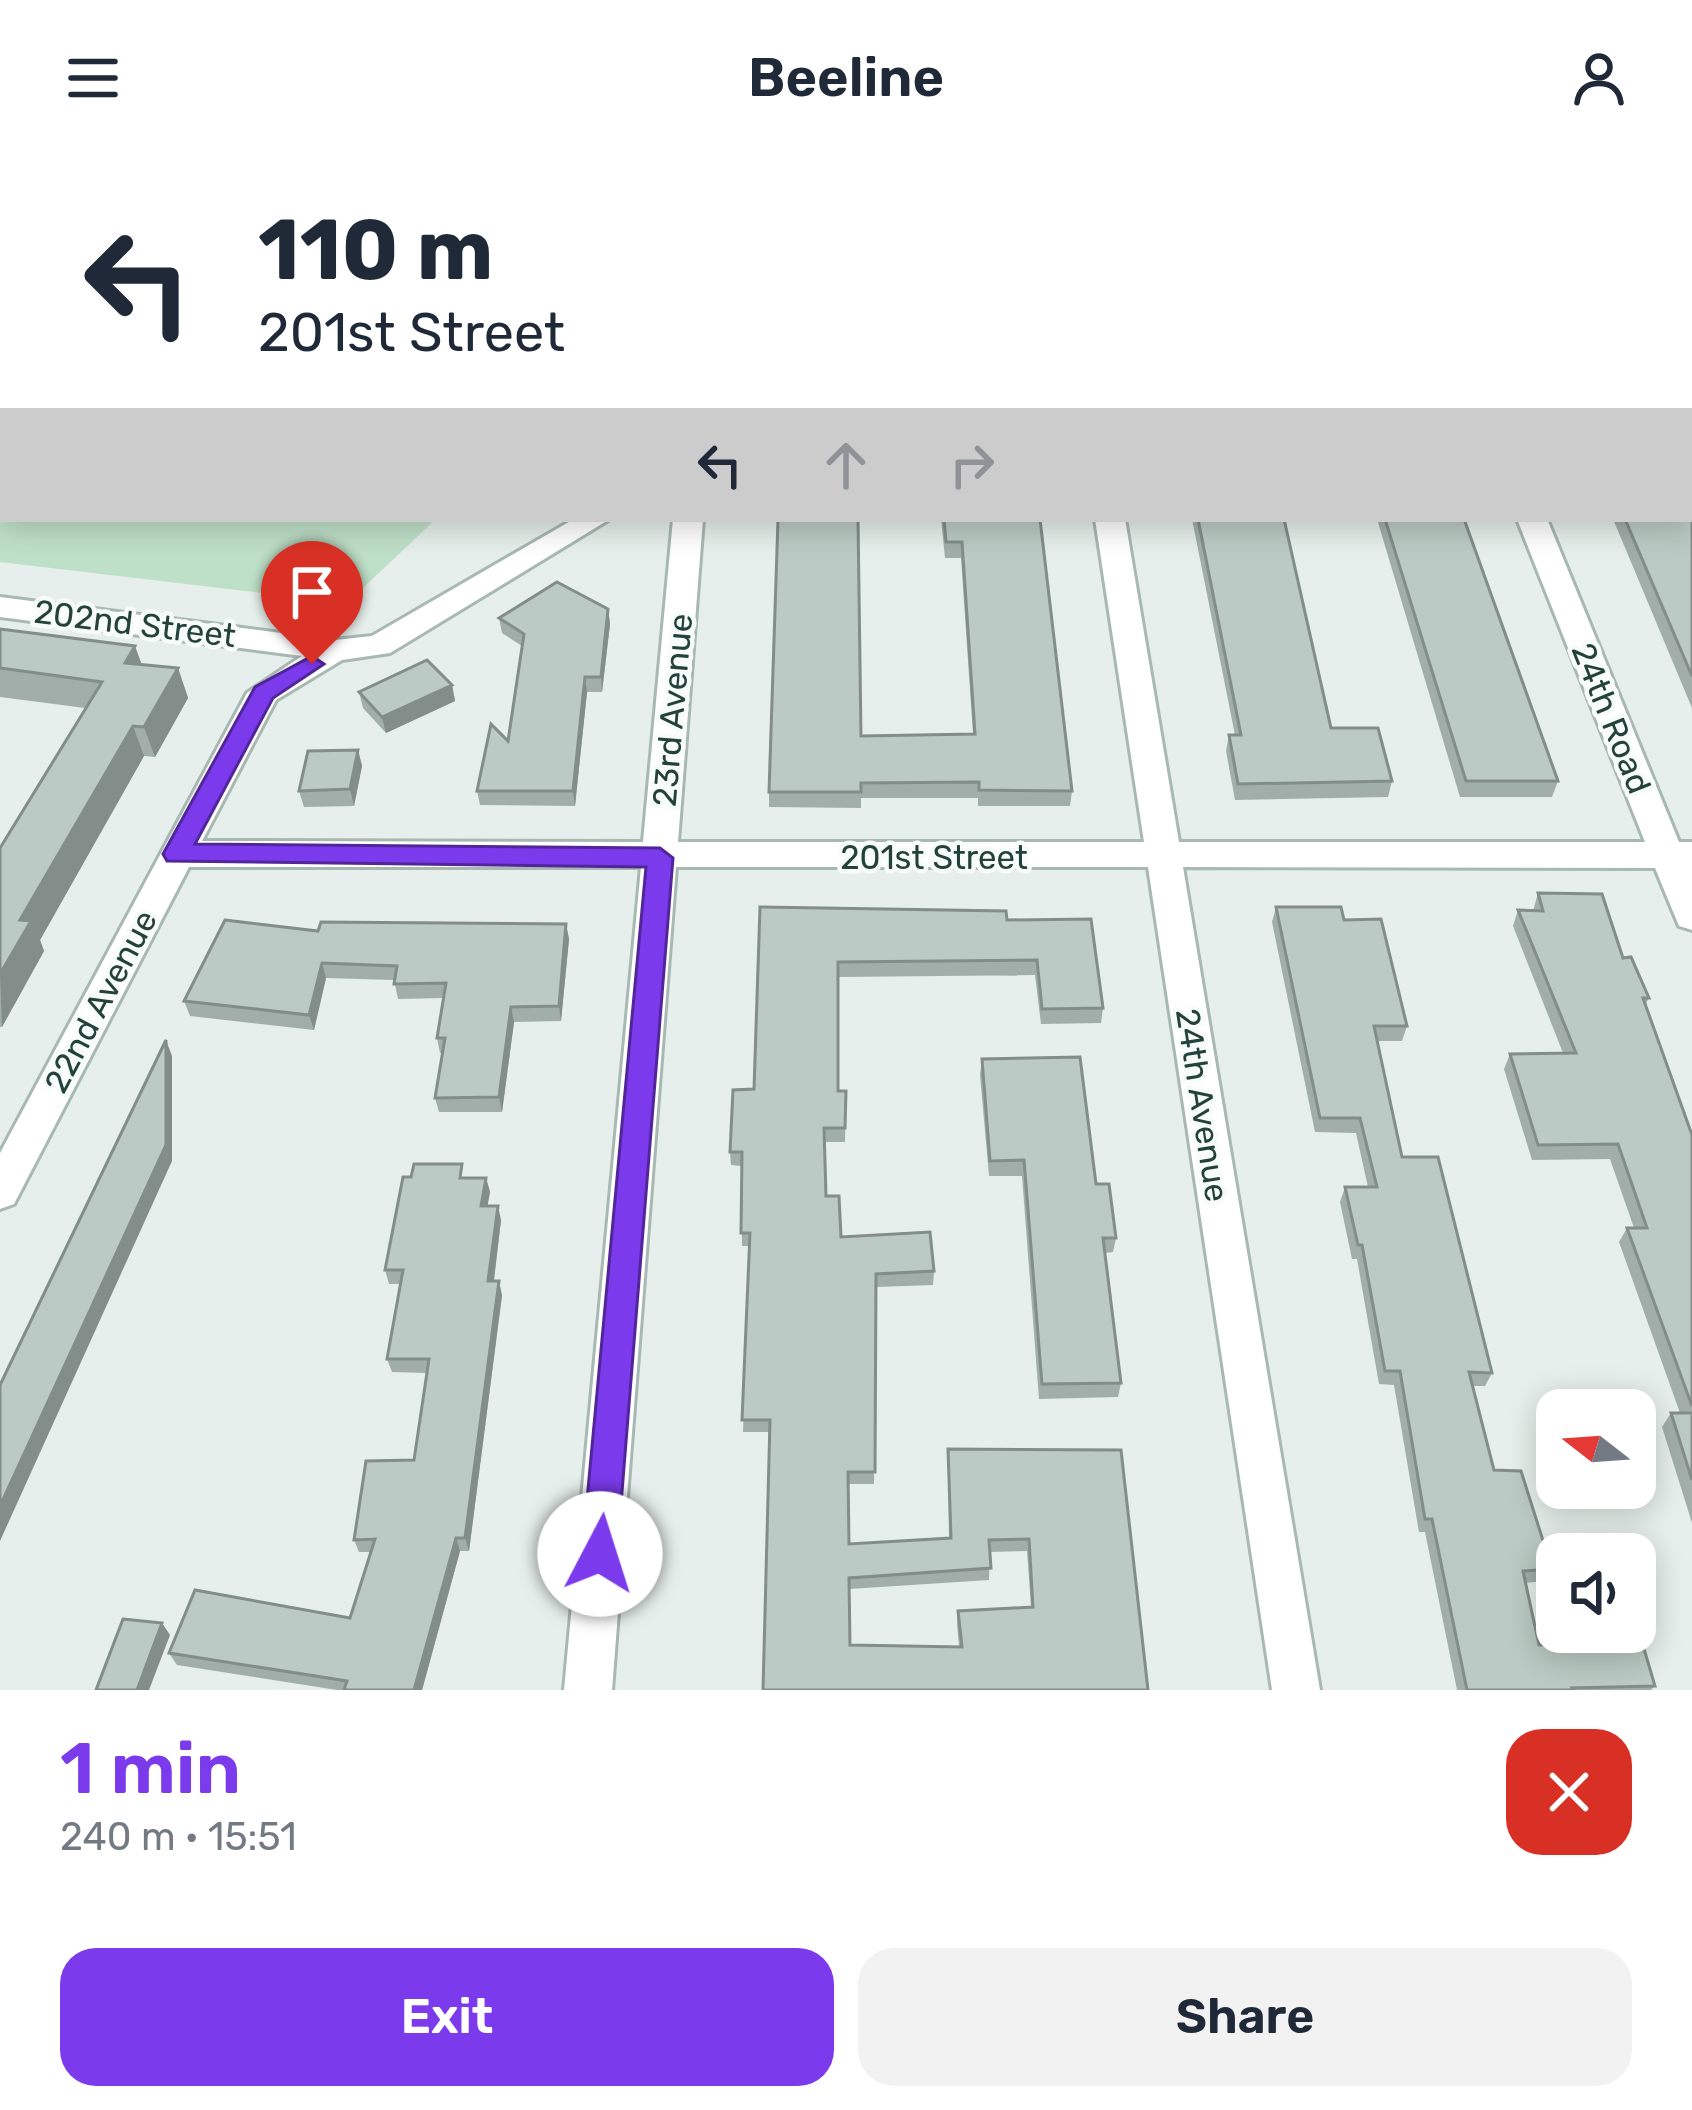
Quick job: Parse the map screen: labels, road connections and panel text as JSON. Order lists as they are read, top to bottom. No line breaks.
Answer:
{"streets":{"street":["202nd Street","23rd Avenue","24th Road","201st Street","22nd Avenue","24th Avenue"]},"crossings":[["202nd Street","22nd Avenue"],["23rd Avenue","201st Street"],["24th Road","201st Street"],["201st Street","22nd Avenue"],["201st Street","24th Avenue"]],"north":"left","page":{"header":"Beeline","turn":["110 m","201st Street"],"heading":["1 min","240 m · 15:51"],"buttons":["Exit","Share"]}}
